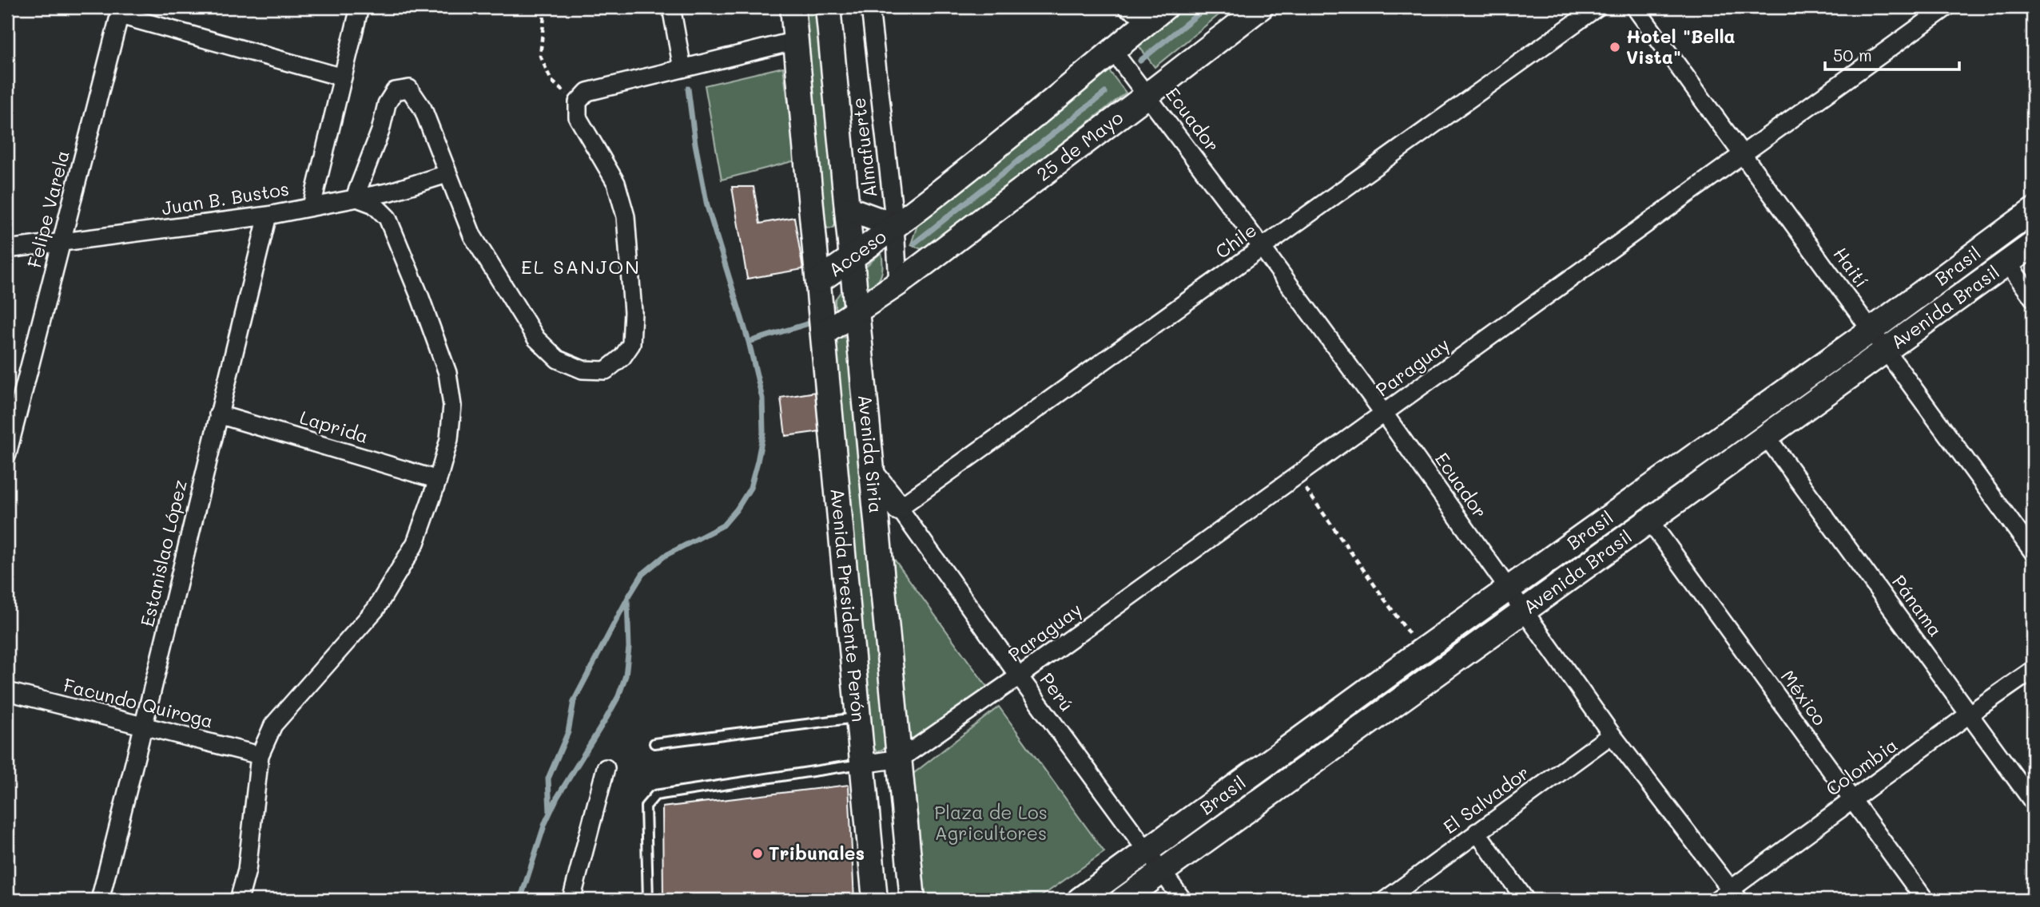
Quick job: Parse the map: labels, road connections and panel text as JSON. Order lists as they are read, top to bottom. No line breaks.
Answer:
{"streets":{"street":["Ecuador","25 de Mayo","Almafuerte","Juan B. Bustos","Felipe Varela","Chile","Acceso","Brasil","Haití","Avenida Brasil","Paraguay","Laprida","Avenida Siria","Estanislao López","Avenida Presidente Perón","Pánama","Perú","México","Facundo Quiroga","Colombia","El Salvador"]},"crossings":[["Ecuador","25 de Mayo"],["Ecuador","Chile"],["Ecuador","Brasil"],["Ecuador","Avenida Brasil"],["Ecuador","Paraguay"],["Ecuador","Colombia"],["Ecuador","El Salvador"],["25 de Mayo","Almafuerte"],["Almafuerte","Acceso"],["Juan B. Bustos","Felipe Varela"],["Juan B. Bustos","Estanislao López"],["Chile","Perú"],["Acceso","Avenida Siria"],["Brasil","Haití"],["Brasil","Perú"],["Haití","Avenida Brasil"],["Haití","Paraguay"],["Avenida Brasil","Pánama"],["Avenida Brasil","Perú"],["Avenida Brasil","México"],["Paraguay","Avenida Siria"],["Paraguay","Perú"],["Laprida","Estanislao López"],["Estanislao López","Facundo Quiroga"],["Pánama","Colombia"],["México","Colombia"]],"districts":["EL SANJON"],"parks":["Plaza de Los Agricultores"],"places":["Hotel \"Bella Vista\"","Tribunales"],"scale_bar":"50 m"}
